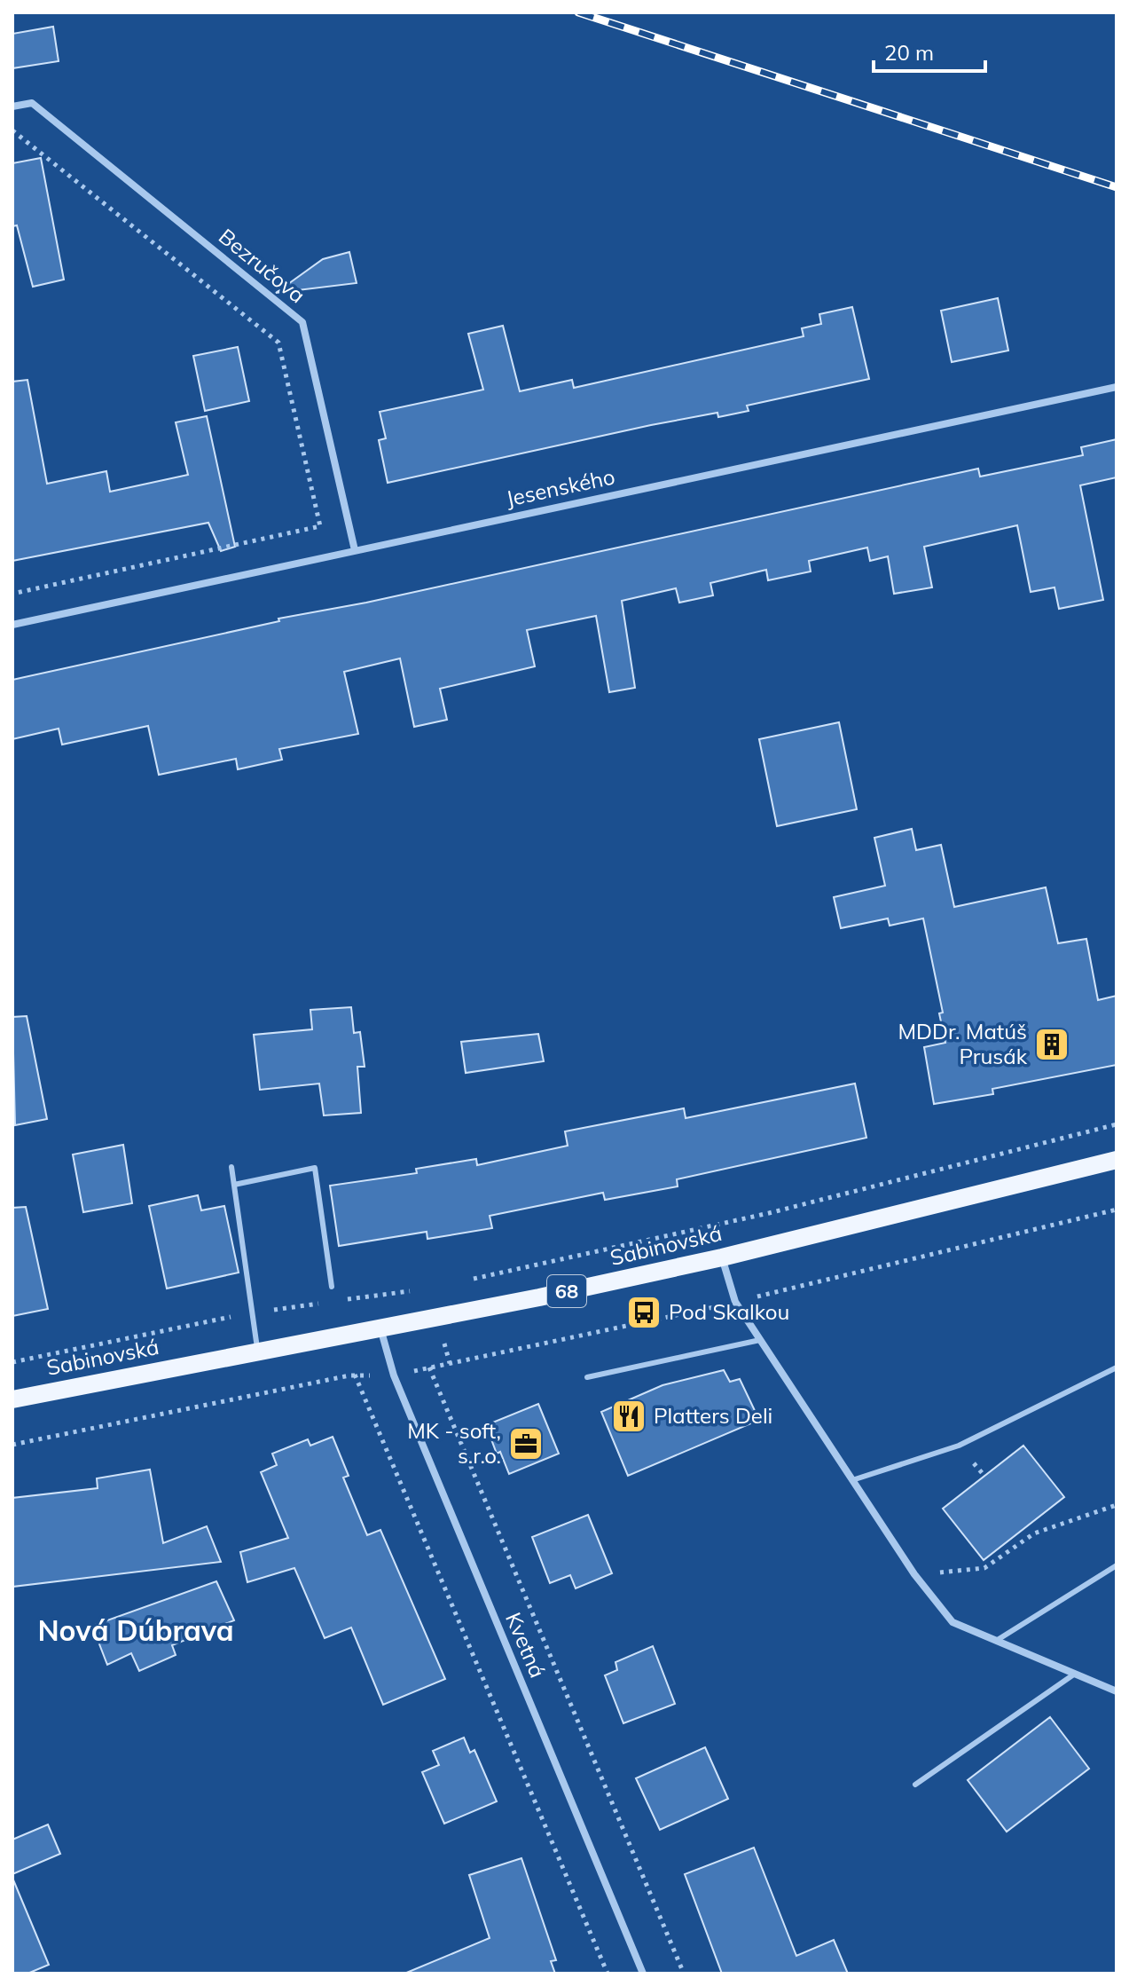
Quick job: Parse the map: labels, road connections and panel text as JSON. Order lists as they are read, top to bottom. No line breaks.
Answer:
{"streets":{"main road":["Sabinovská","68"],"street":["Bezručova","Jesenského","Kvetná"]},"crossings":[["Bezručova","Jesenského"],["Sabinovská","Kvetná"]],"districts":["Nová Dúbrava"],"places":{"building":["MDDr. Matúš Prusák"],"bus stop":["Pod Skalkou"],"restaurant":["Platters Deli"],"office":["MK - soft, s.r.o."]},"scale_bar":"20 m"}
